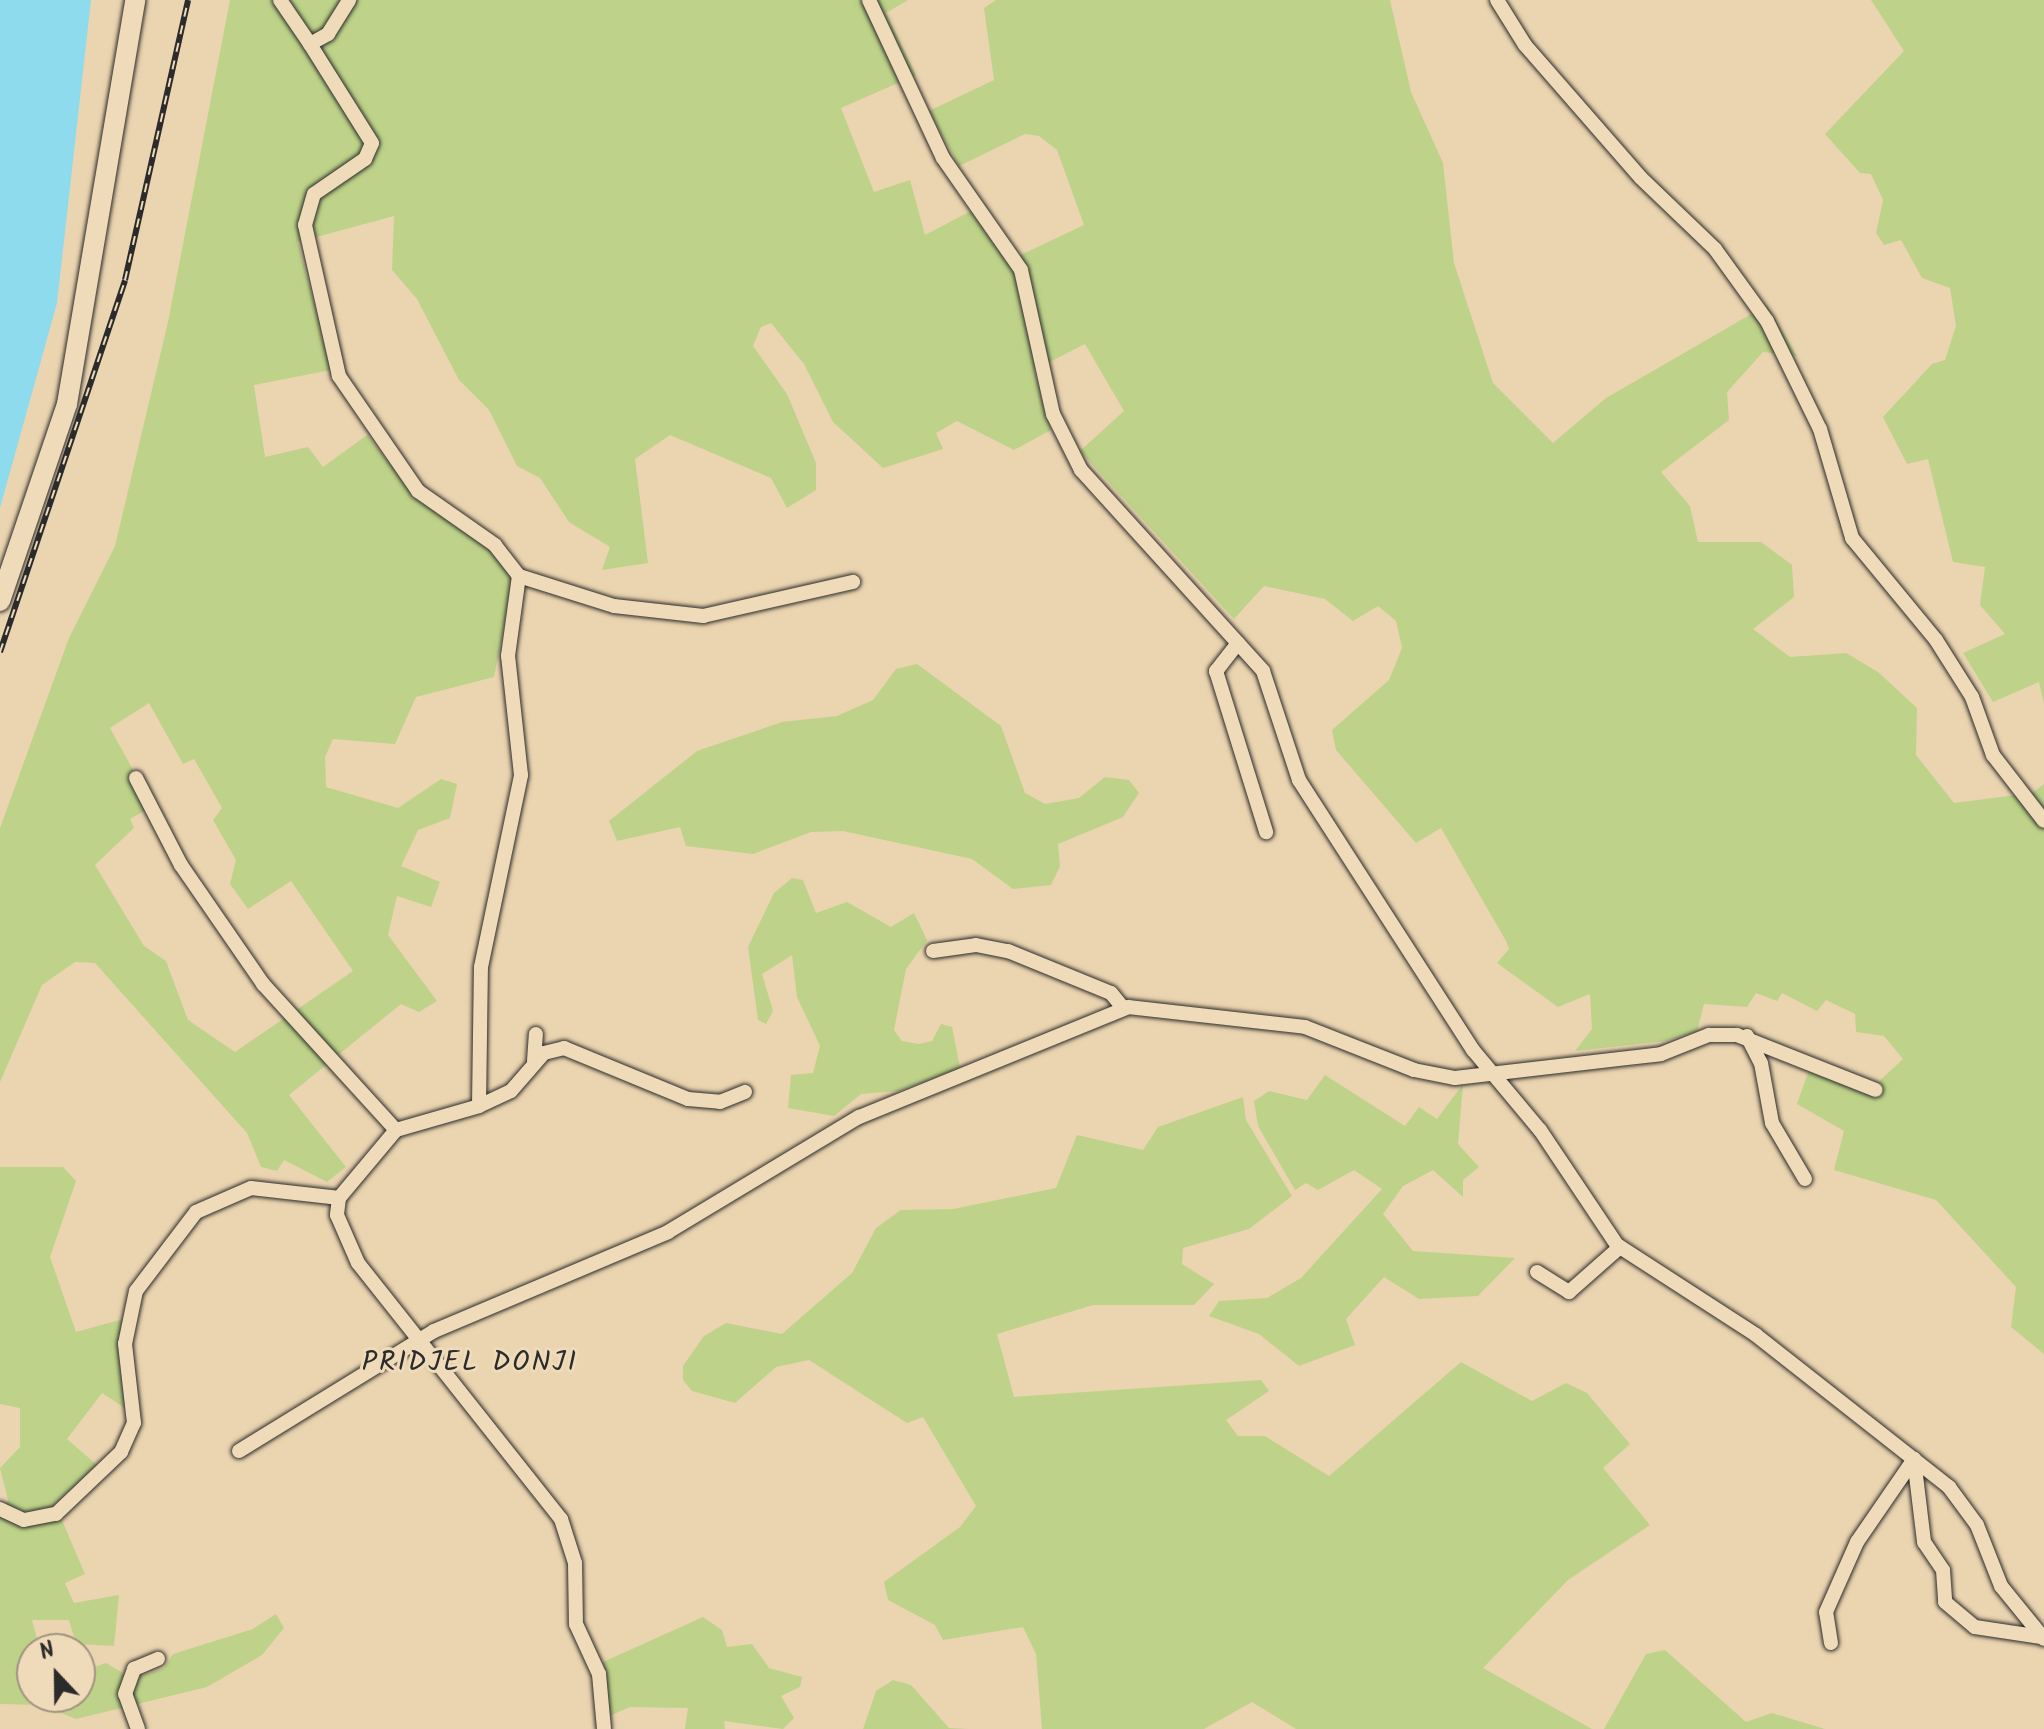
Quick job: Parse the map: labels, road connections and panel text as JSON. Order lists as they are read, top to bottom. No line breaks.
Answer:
{"districts":["PRIDJEL DONJI"],"north":"top"}
